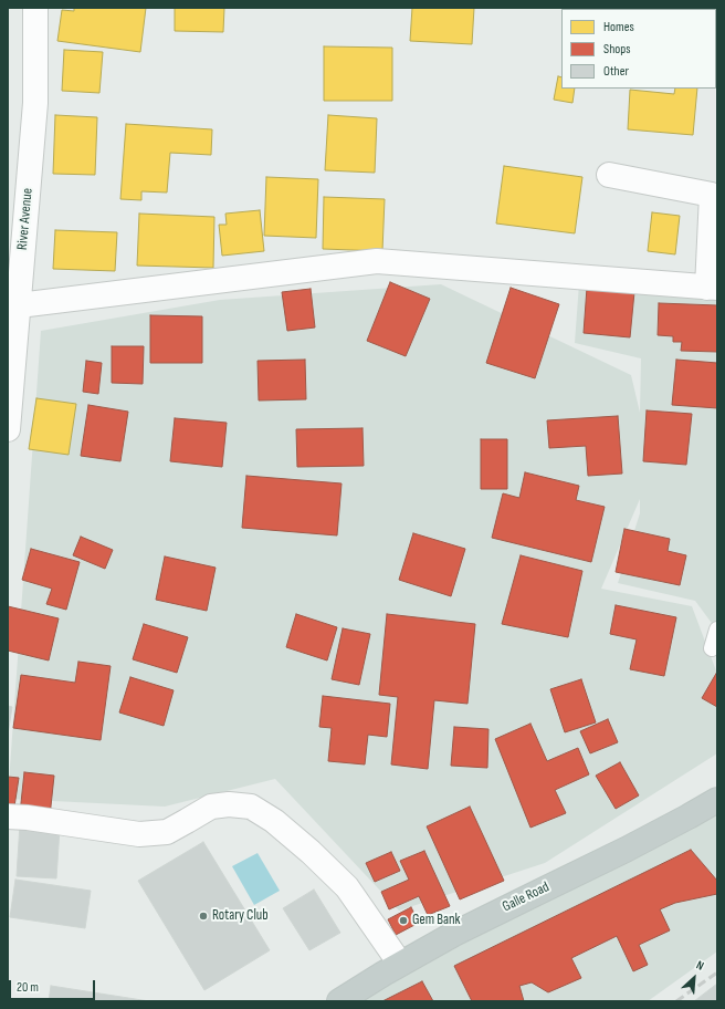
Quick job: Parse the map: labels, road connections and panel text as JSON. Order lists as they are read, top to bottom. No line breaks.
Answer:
{"streets":{"highway":["Galle Road"],"street":["River Avenue"]},"places":["Rotary Club","Gem Bank"],"legend":["Homes","Shops","Other"],"scale_bar":"20 m","north":"top right"}
